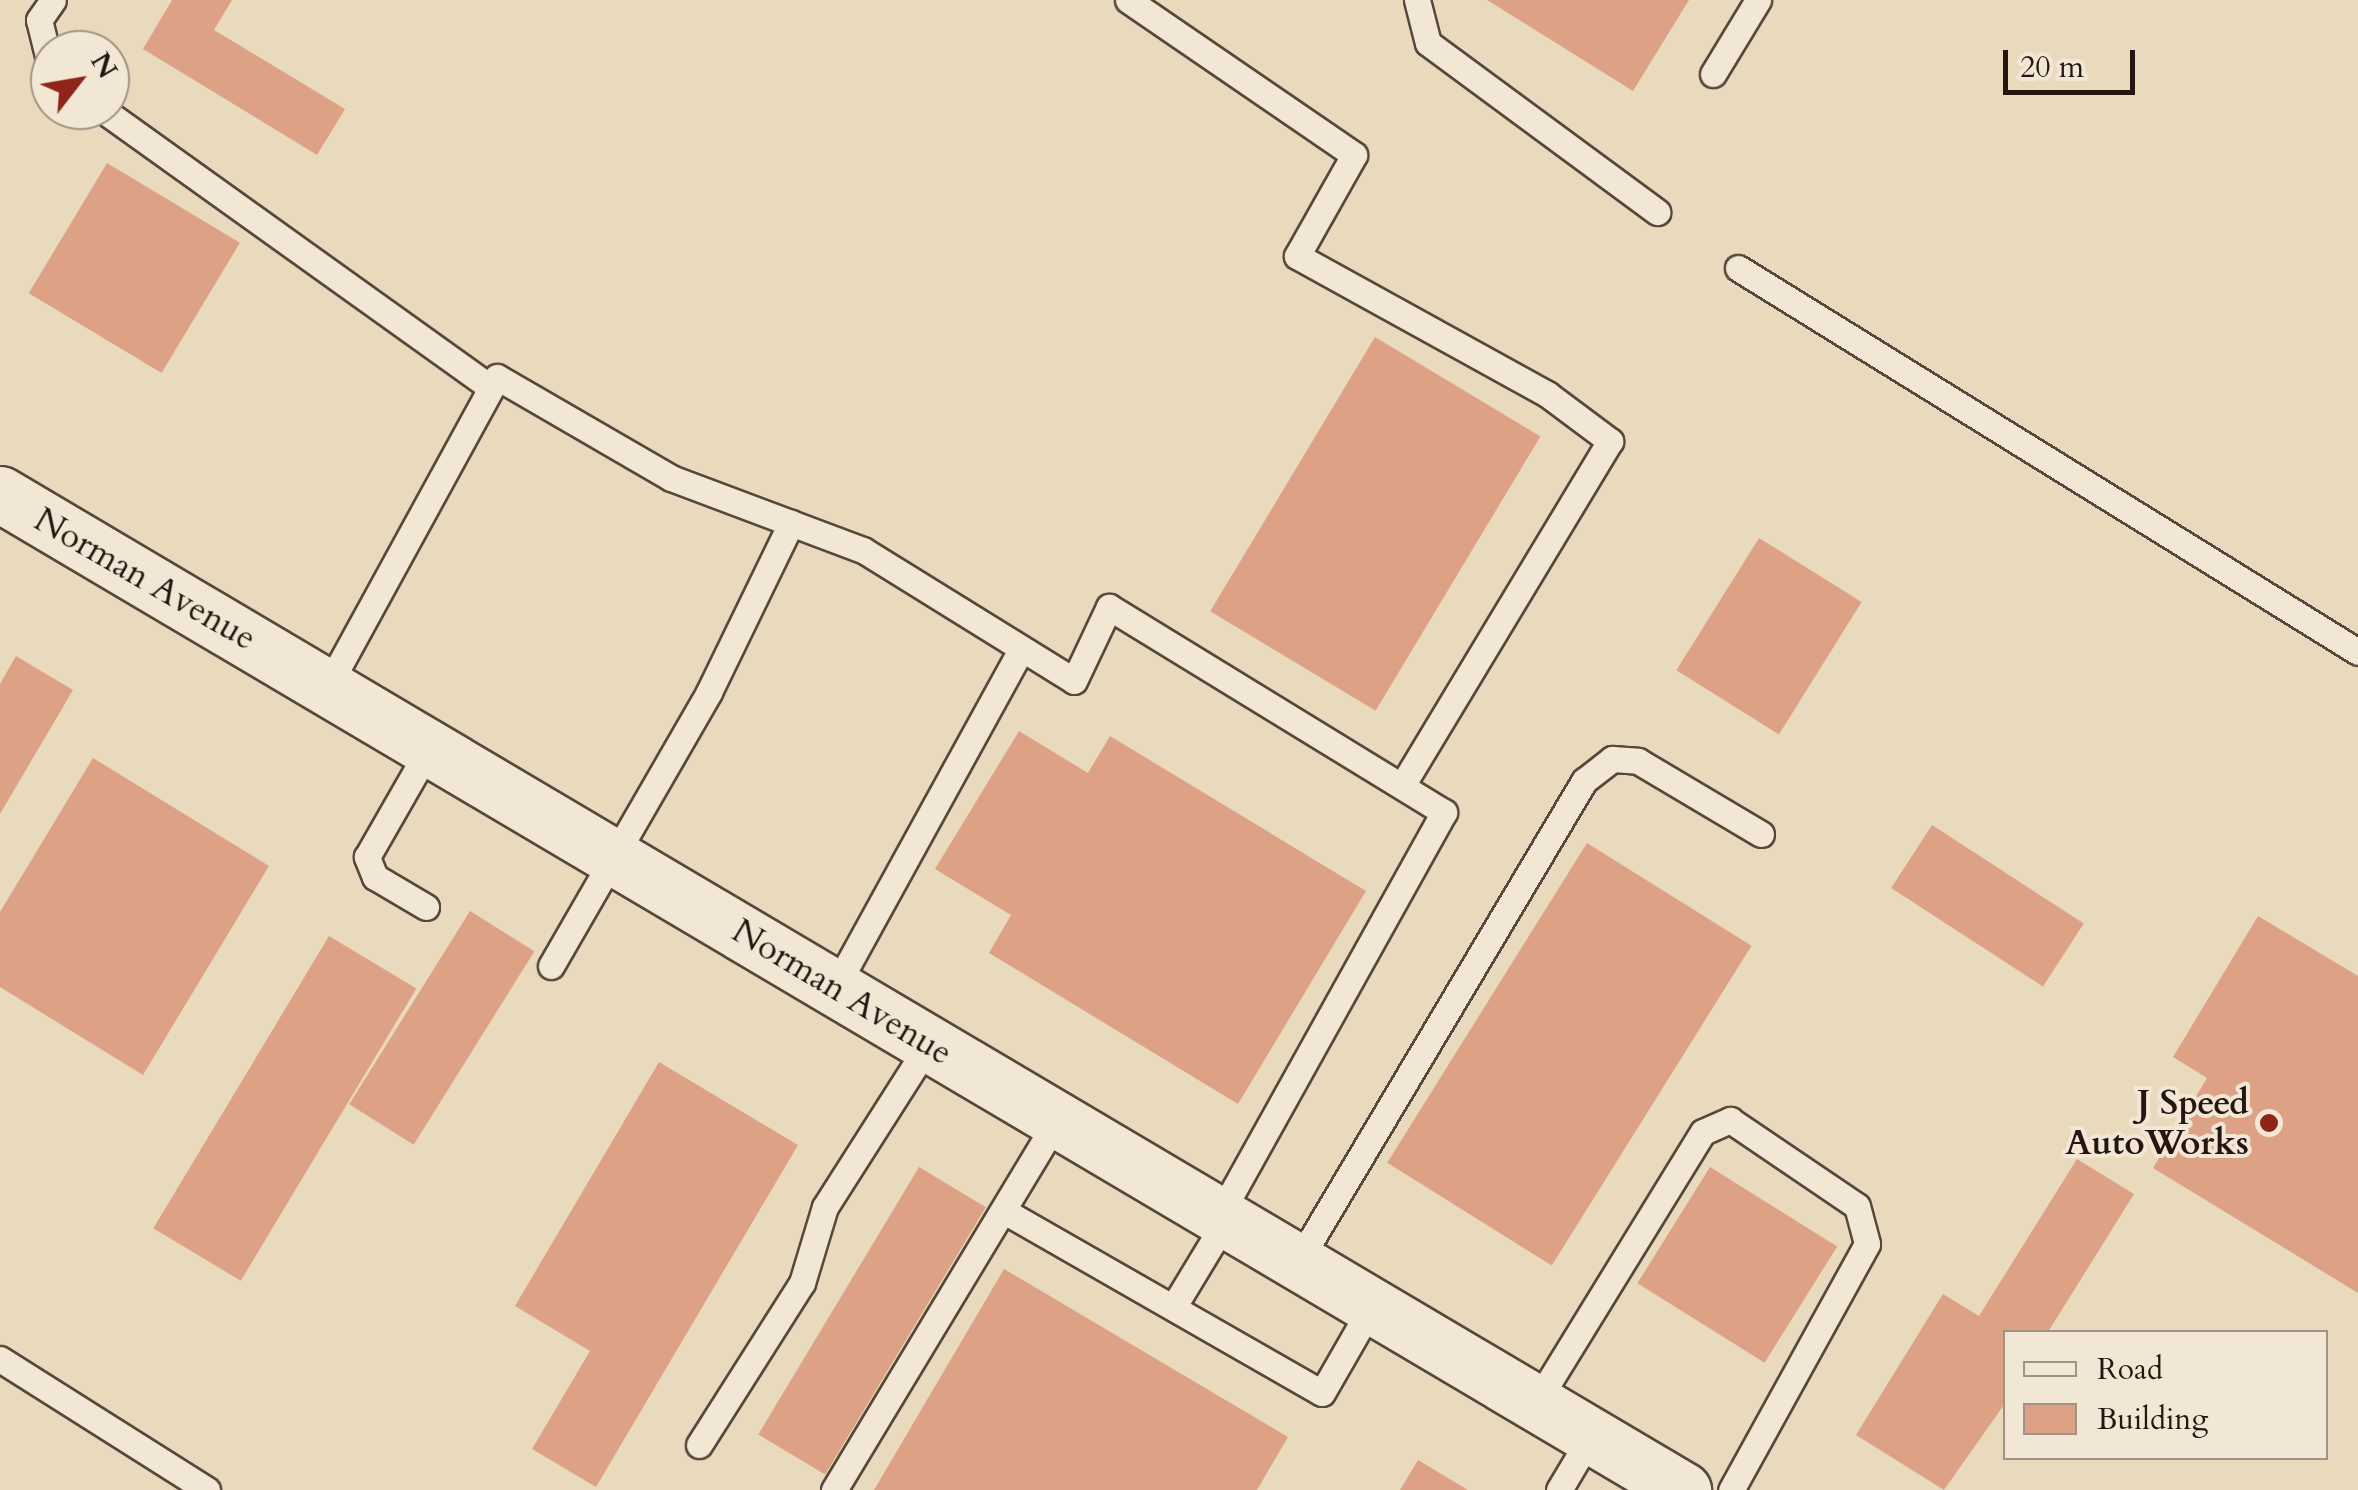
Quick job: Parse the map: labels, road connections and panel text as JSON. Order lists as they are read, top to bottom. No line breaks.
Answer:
{"streets":{"street":["Norman Avenue"]},"places":["J Speed AutoWorks"],"legend":["Road","Building"],"scale_bar":"20 m","north":"top right"}
